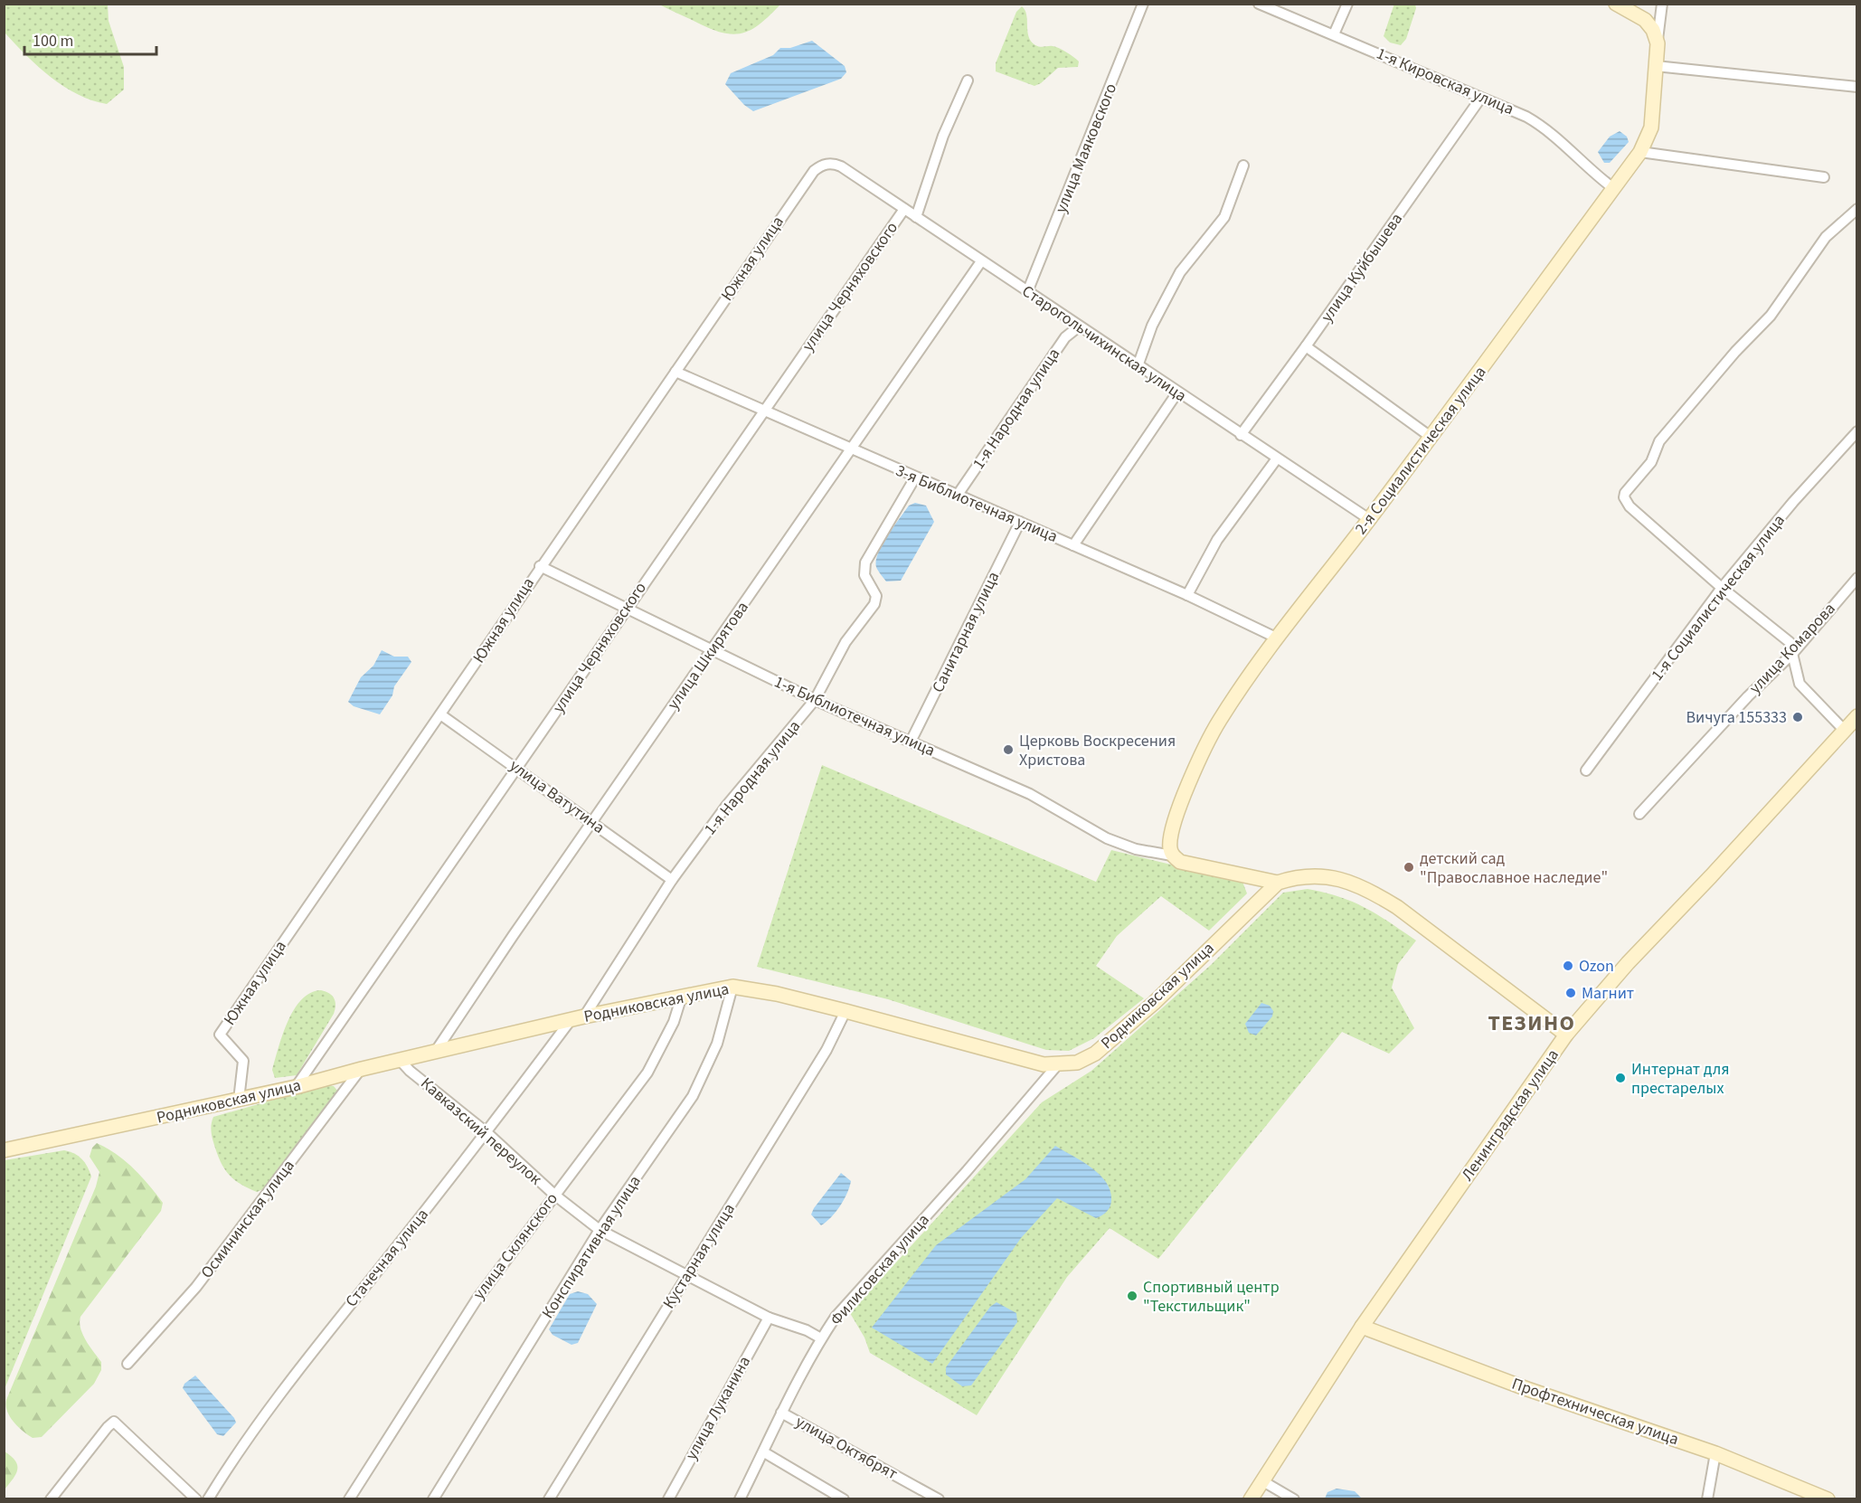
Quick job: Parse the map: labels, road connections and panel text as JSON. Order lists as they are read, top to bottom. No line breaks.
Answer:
{"streets":{"street":["1-я Кировская улица","улица Маяковского","Южная улица","улица Куйбышева","улица Черняховского","Старогольчихинская улица","1-я Народная улица","2-я Социалистическая улица","3-я Библиотечная улица","1-я Социалистическая улица","Санитарная улица","улица Комарова","улица Шкирятова","1-я Библиотечная улица","улица Ватутина","Родниковская улица","Ленинградская улица","Кавказский переулок","Осмининская улица","улица Склянского","Конспиративная улица","Кустарная улица","Стачечная улица","Филисовская улица","улица Луканина","Профтехническая улица","улица Октябрят"]},"crossings":[["1-я Кировская улица","улица Куйбышева"],["1-я Кировская улица","2-я Социалистическая улица"],["улица Маяковского","Старогольчихинская улица"],["Южная улица","Старогольчихинская улица"],["Южная улица","3-я Библиотечная улица"],["Южная улица","1-я Библиотечная улица"],["Южная улица","улица Ватутина"],["Южная улица","Родниковская улица"],["улица Куйбышева","Старогольчихинская улица"],["улица Черняховского","Старогольчихинская улица"],["улица Черняховского","3-я Библиотечная улица"],["улица Черняховского","1-я Библиотечная улица"],["улица Черняховского","улица Ватутина"],["улица Черняховского","Родниковская улица"],["Старогольчихинская улица","1-я Народная улица"],["Старогольчихинская улица","2-я Социалистическая улица"],["Старогольчихинская улица","улица Шкирятова"],["1-я Народная улица","3-я Библиотечная улица"],["1-я Народная улица","1-я Библиотечная улица"],["1-я Народная улица","улица Ватутина"],["1-я Народная улица","Родниковская улица"],["2-я Социалистическая улица","3-я Библиотечная улица"],["2-я Социалистическая улица","1-я Библиотечная улица"],["3-я Библиотечная улица","Санитарная улица"],["3-я Библиотечная улица","улица Шкирятова"],["Санитарная улица","1-я Библиотечная улица"],["улица Шкирятова","1-я Библиотечная улица"],["улица Шкирятова","улица Ватутина"],["улица Шкирятова","Родниковская улица"],["Родниковская улица","Кавказский переулок"],["Родниковская улица","Осмининская улица"],["Родниковская улица","улица Склянского"],["Родниковская улица","Конспиративная улица"],["Родниковская улица","Кустарная улица"],["Родниковская улица","Стачечная улица"],["Родниковская улица","Филисовская улица"],["Ленинградская улица","Профтехническая улица"],["Кавказский переулок","улица Склянского"],["Кавказский переулок","Конспиративная улица"],["Кавказский переулок","Кустарная улица"],["Кавказский переулок","Стачечная улица"],["Кавказский переулок","Филисовская улица"],["Кавказский переулок","улица Луканина"],["Филисовская улица","улица Октябрят"]],"districts":["ТЕЗИНО"],"places":["Вичуга 155333","Церковь Воскресения Христова","детский сад \"Православное наследие\"","Ozon","Магнит","Интернат для престарелых","Спортивный центр \"Текстильщик\""],"scale_bar":"100 m"}
